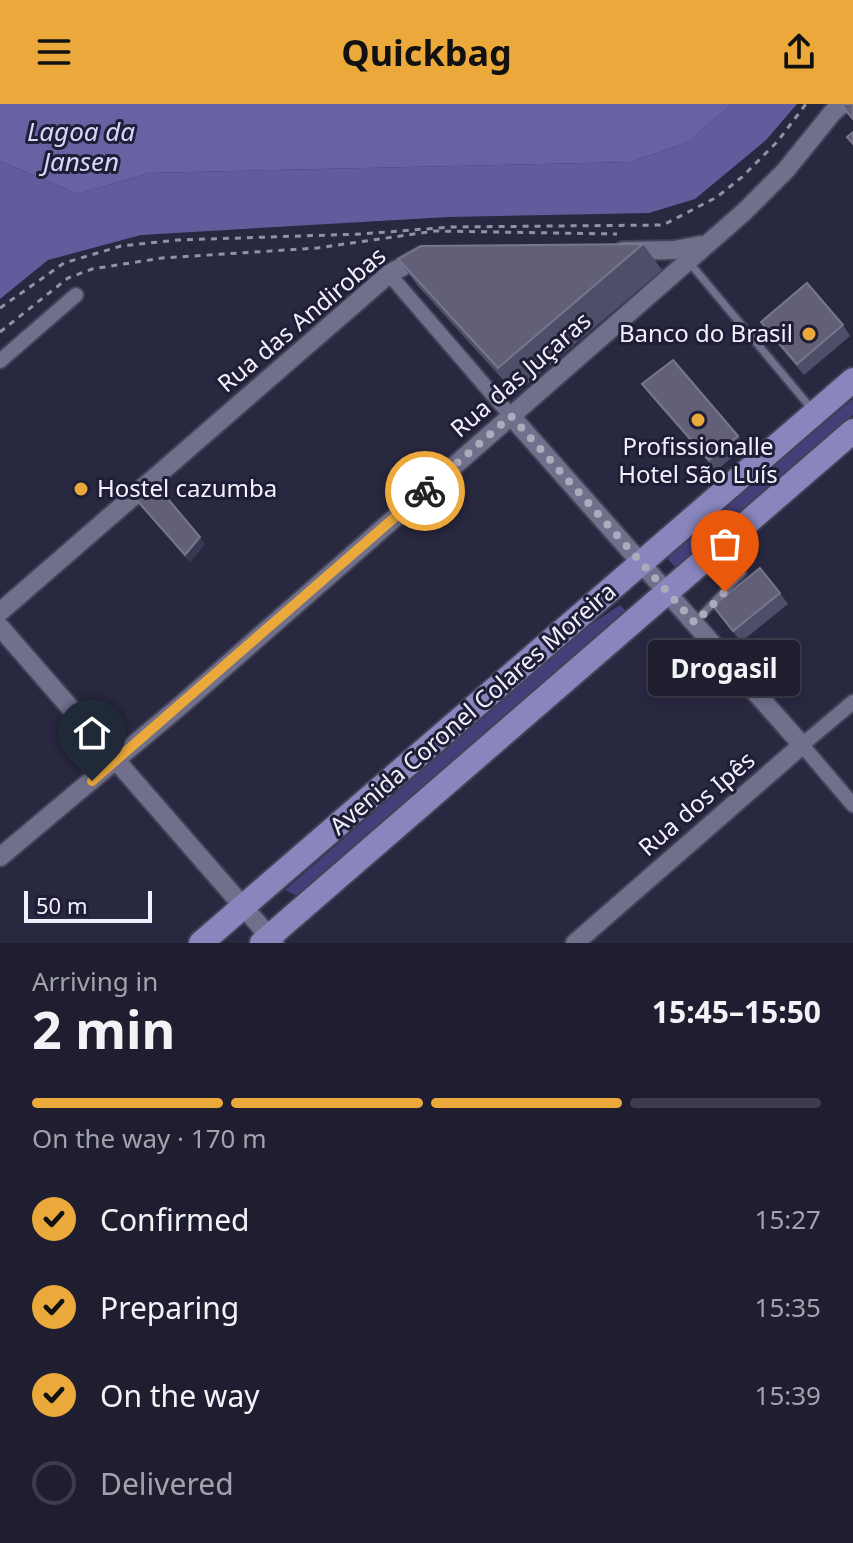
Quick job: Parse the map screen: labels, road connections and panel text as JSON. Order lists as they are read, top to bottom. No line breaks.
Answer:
{"streets":{"main road":["Avenida Coronel Colares Moreira"],"street":["Rua das Andirobas","Rua das Juçaras","Rua dos Ipês"]},"water":["Lagoa da Jansen"],"places":["Banco do Brasil","Profissionalle Hotel São Luís","Hostel cazumba","Drogasil"],"scale_bar":"50 m","page":{"header":"Quickbag","bubble":"Drogasil","scale":"50 m","heading":["2 min","Arriving in","15:45–15:50"],"bar":"On the way · 170 m","list":[["Confirmed","15:27"],["Preparing","15:35"],["On the way","15:39"],"Delivered"]}}
